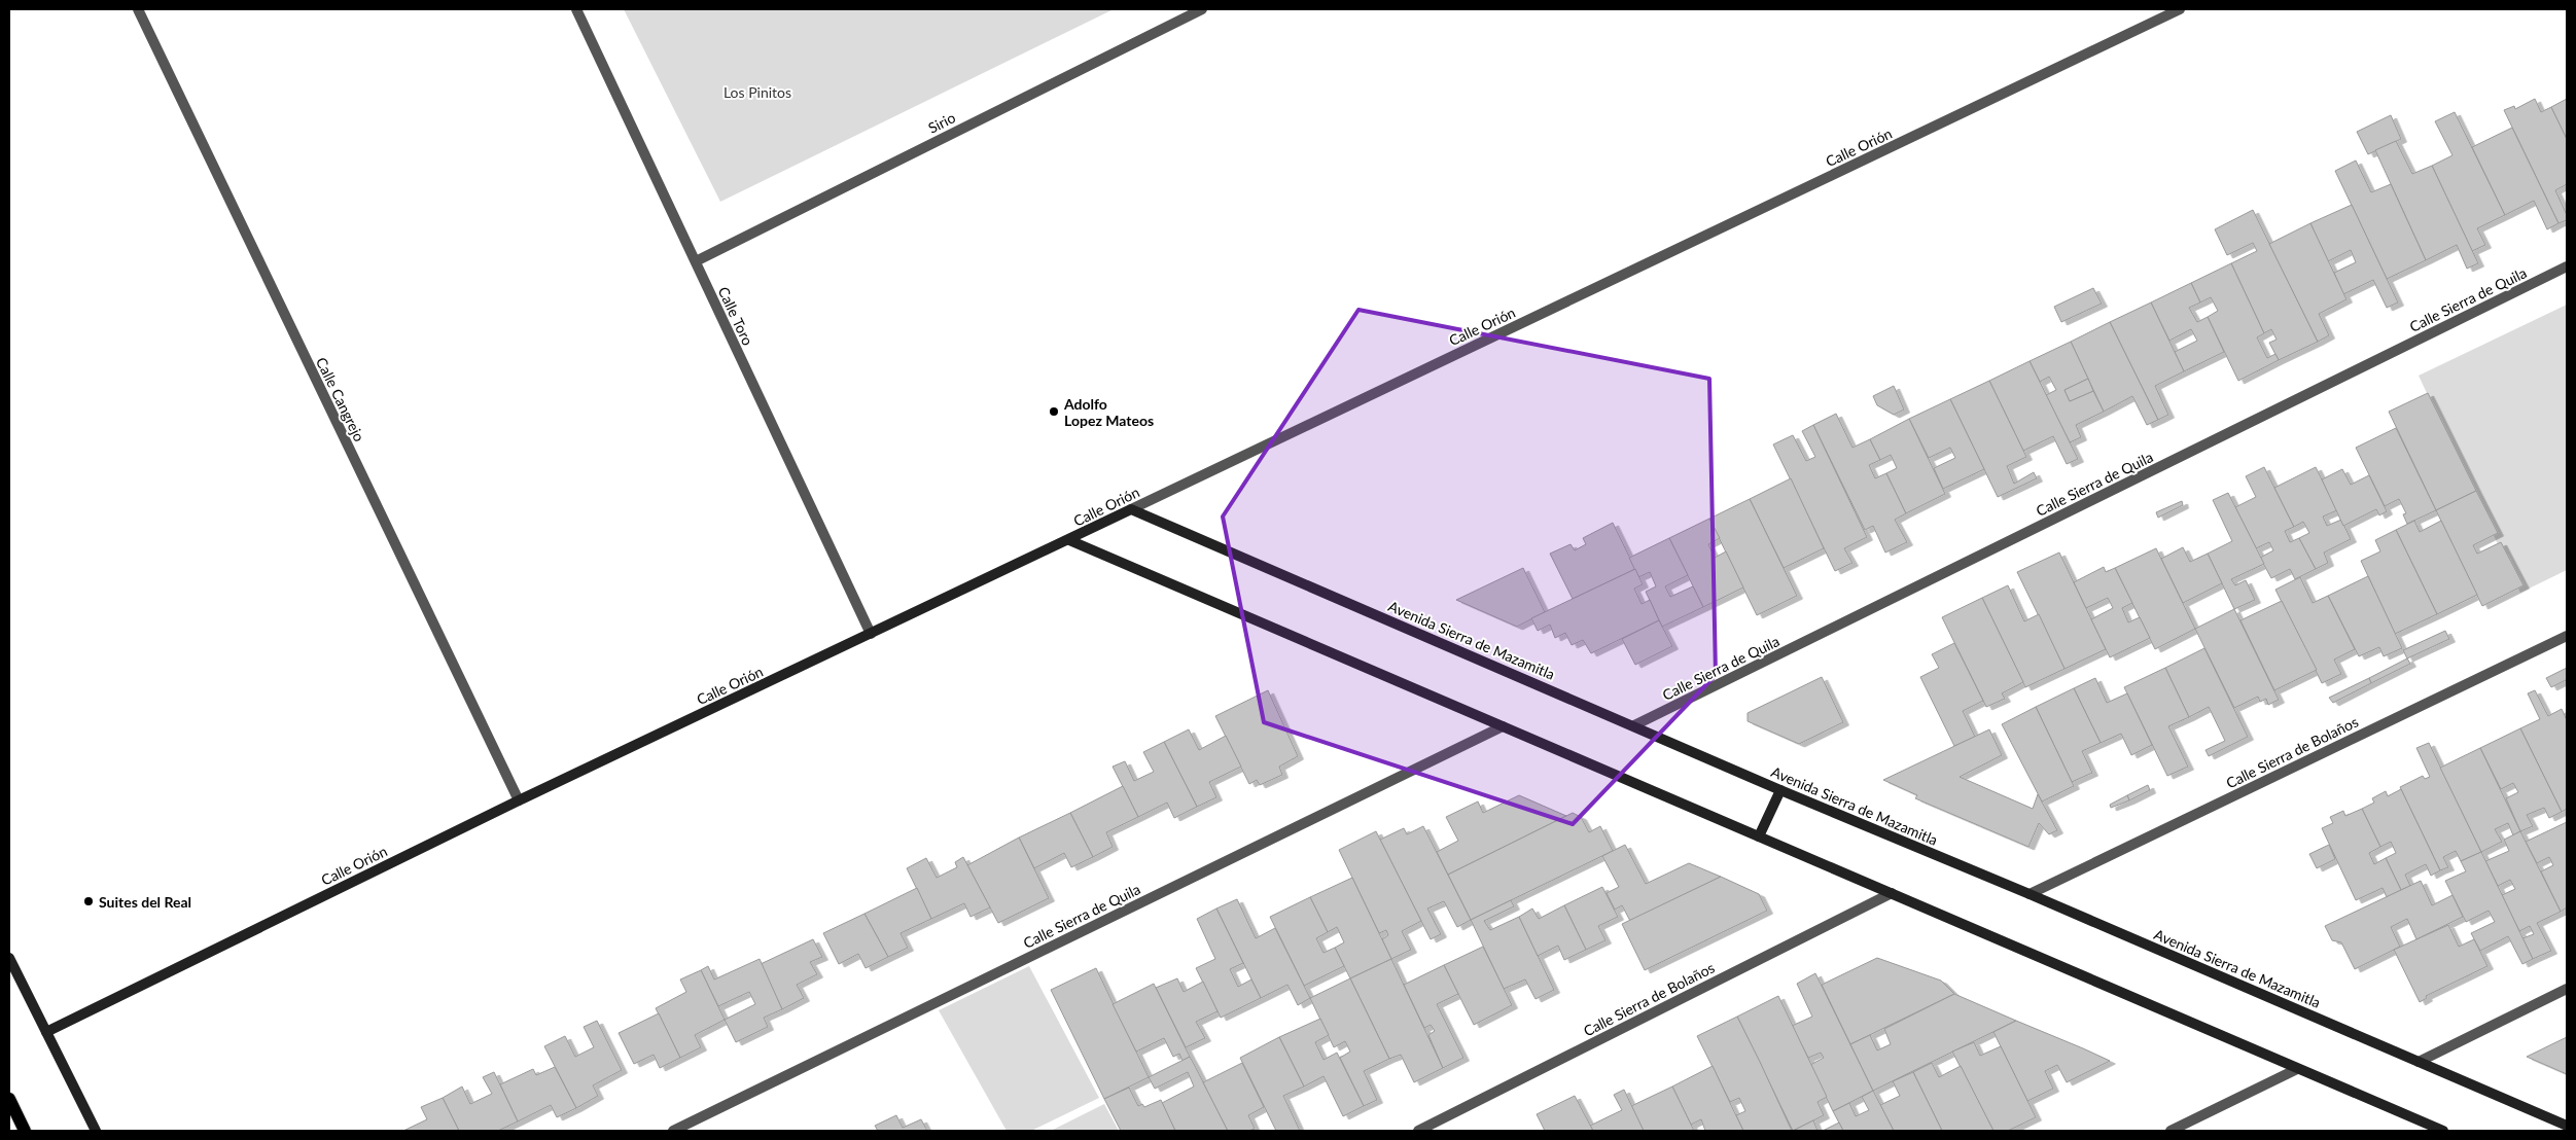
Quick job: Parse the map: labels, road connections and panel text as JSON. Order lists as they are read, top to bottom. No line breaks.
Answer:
{"streets":{"street":["Sirio","Calle Orión","Calle Sierra de Quila","Calle Toro","Calle Cangrejo","Avenida Sierra de Mazamitla","Calle Sierra de Bolaños"]},"crossings":[["Sirio","Calle Toro"],["Calle Orión","Calle Toro"],["Calle Orión","Calle Cangrejo"],["Calle Orión","Avenida Sierra de Mazamitla"],["Calle Sierra de Quila","Avenida Sierra de Mazamitla"],["Avenida Sierra de Mazamitla","Calle Sierra de Bolaños"]],"parks":["Los Pinitos"],"places":["Adolfo Lopez Mateos","Suites del Real"]}
